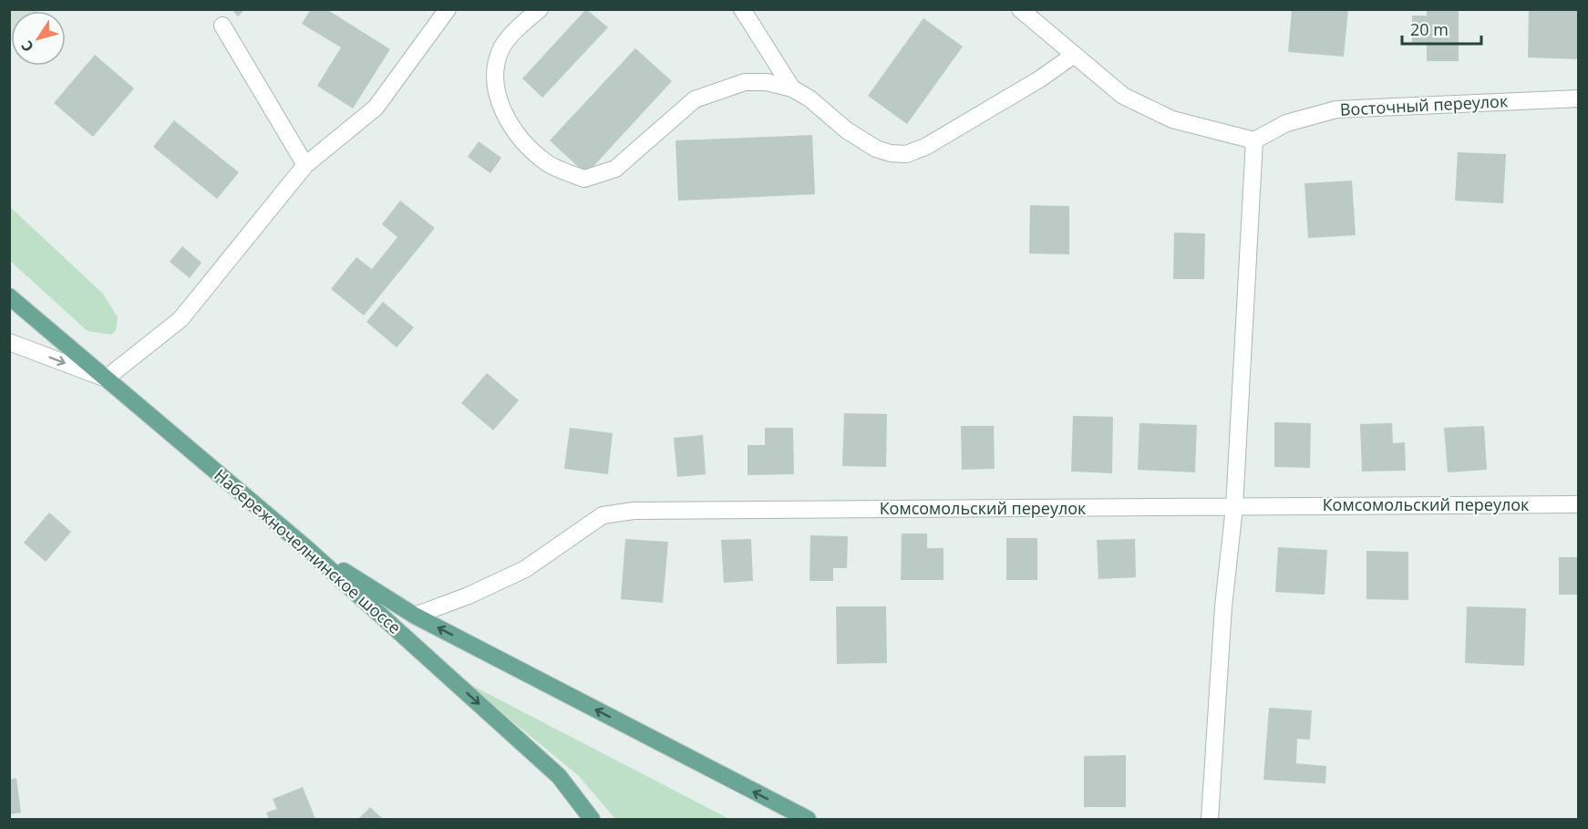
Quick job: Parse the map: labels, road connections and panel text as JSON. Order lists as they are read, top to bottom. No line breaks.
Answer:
{"streets":{"main road":["Набережночелнинское шоссе"],"street":["Восточный переулок","Комсомольский переулок"]},"scale_bar":"20 m","north":"bottom left"}
